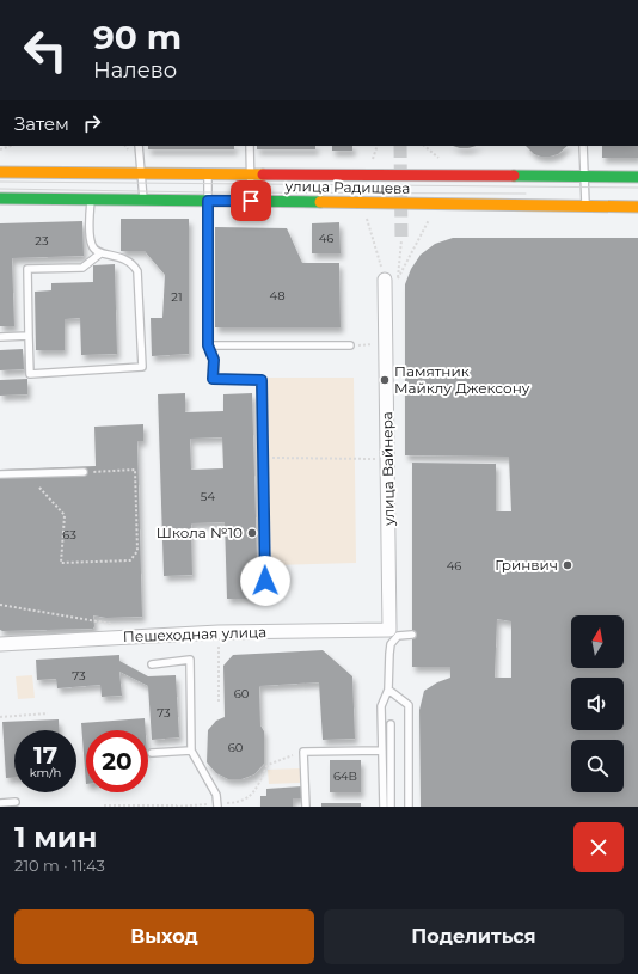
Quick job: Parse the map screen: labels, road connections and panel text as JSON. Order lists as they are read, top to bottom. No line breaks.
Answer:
{"streets":{"street":["улица Радищева","улица Вайнера","Пешеходная улица"]},"crossings":[["улица Вайнера","Пешеходная улица"]],"places":["Памятник Майклу Джексону","Школа №10","Гринвич"],"house_numbers":["46","23","48","21","54","63","46","73","60","73","60","64В"],"north":"top","page":{"turn":["90 m","Налево"],"then":"Затем","speed":"17 km/h","limit":"20","heading":["1 мин","210 m · 11:43"],"buttons":["Выход","Поделиться"]}}
